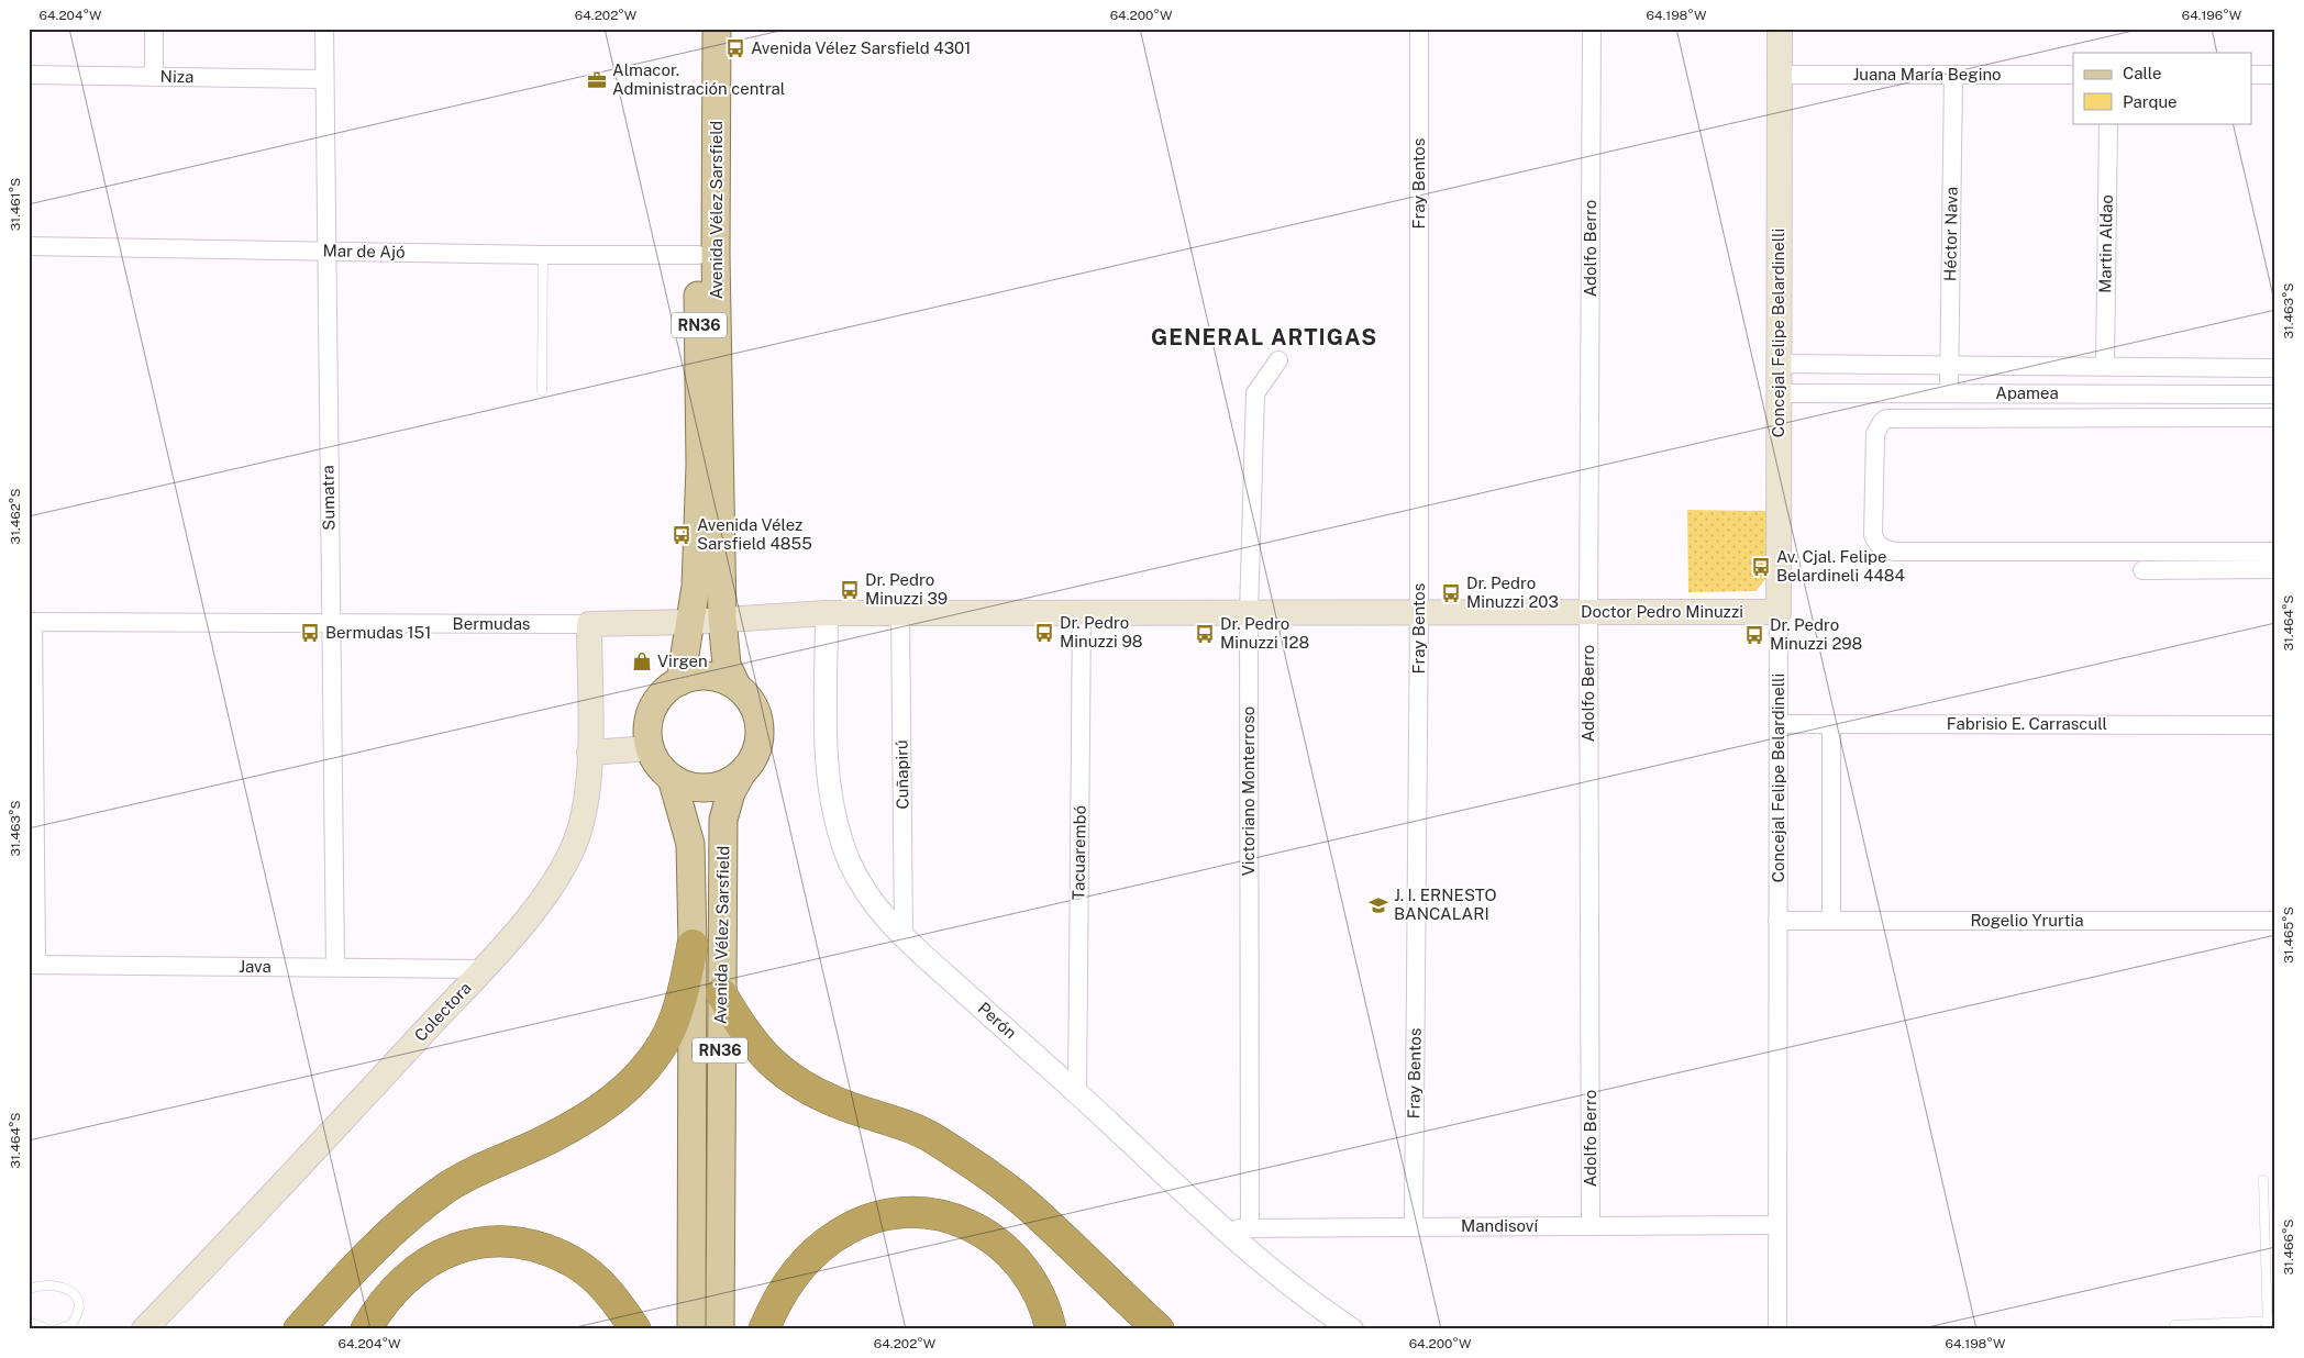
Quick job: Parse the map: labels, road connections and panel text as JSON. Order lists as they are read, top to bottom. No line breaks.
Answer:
{"streets":{"main road":["Avenida Vélez Sarsfield","RN36","Concejal Felipe Belardinelli","Doctor Pedro Minuzzi","Bermudas","Colectora"],"street":["Juana María Begino","Niza","Fray Bentos","Héctor Nava","Martin Aldao","Adolfo Berro","Mar de Ajó","Apamea","Sumatra","Fabrisio E. Carrascull","Cuñapirú","Victoriano Monterroso","Tacuarembó","Rogelio Yrurtia","Java","Perón","Mandisoví"]},"crossings":[["Juana María Begino","Héctor Nava"],["Juana María Begino","Concejal Felipe Belardinelli"],["Niza","Sumatra"],["Fray Bentos","Doctor Pedro Minuzzi"],["Fray Bentos","Mandisoví"],["Avenida Vélez Sarsfield","Mar de Ajó"],["Avenida Vélez Sarsfield","RN36"],["Avenida Vélez Sarsfield","Doctor Pedro Minuzzi"],["Avenida Vélez Sarsfield","Bermudas"],["Héctor Nava","Apamea"],["Martin Aldao","Apamea"],["Adolfo Berro","Doctor Pedro Minuzzi"],["Adolfo Berro","Mandisoví"],["Mar de Ajó","Sumatra"],["Concejal Felipe Belardinelli","Apamea"],["Concejal Felipe Belardinelli","Doctor Pedro Minuzzi"],["Concejal Felipe Belardinelli","Fabrisio E. Carrascull"],["Concejal Felipe Belardinelli","Rogelio Yrurtia"],["Concejal Felipe Belardinelli","Mandisoví"],["Sumatra","Bermudas"],["Sumatra","Java"],["Doctor Pedro Minuzzi","Bermudas"],["Doctor Pedro Minuzzi","Cuñapirú"],["Doctor Pedro Minuzzi","Victoriano Monterroso"],["Doctor Pedro Minuzzi","Tacuarembó"],["Doctor Pedro Minuzzi","Perón"],["Bermudas","Colectora"],["Cuñapirú","Perón"],["Victoriano Monterroso","Mandisoví"],["Tacuarembó","Perón"],["Java","Colectora"],["Perón","Mandisoví"]],"districts":["GENERAL ARTIGAS"],"places":{"bus stop":["Avenida Vélez Sarsfield 4301","Avenida Vélez Sarsfield 4855","Av. Cjal. Felipe Belardineli 4484","Dr. Pedro Minuzzi 39","Dr. Pedro Minuzzi 203","Bermudas 151","Dr. Pedro Minuzzi 98","Dr. Pedro Minuzzi 128","Dr. Pedro Minuzzi 298"],"office":["Almacor. Administración central"],"shop":["Virgen"],"school or university":["J. I. ERNESTO BANCALARI"]},"legend":["Calle","Parque"],"coordinates":["64.204°W","64.202°W","64.200°W","64.198°W","64.196°W","31.461°S","31.463°S","31.462°S","31.464°S","31.465°S","31.466°S"]}
